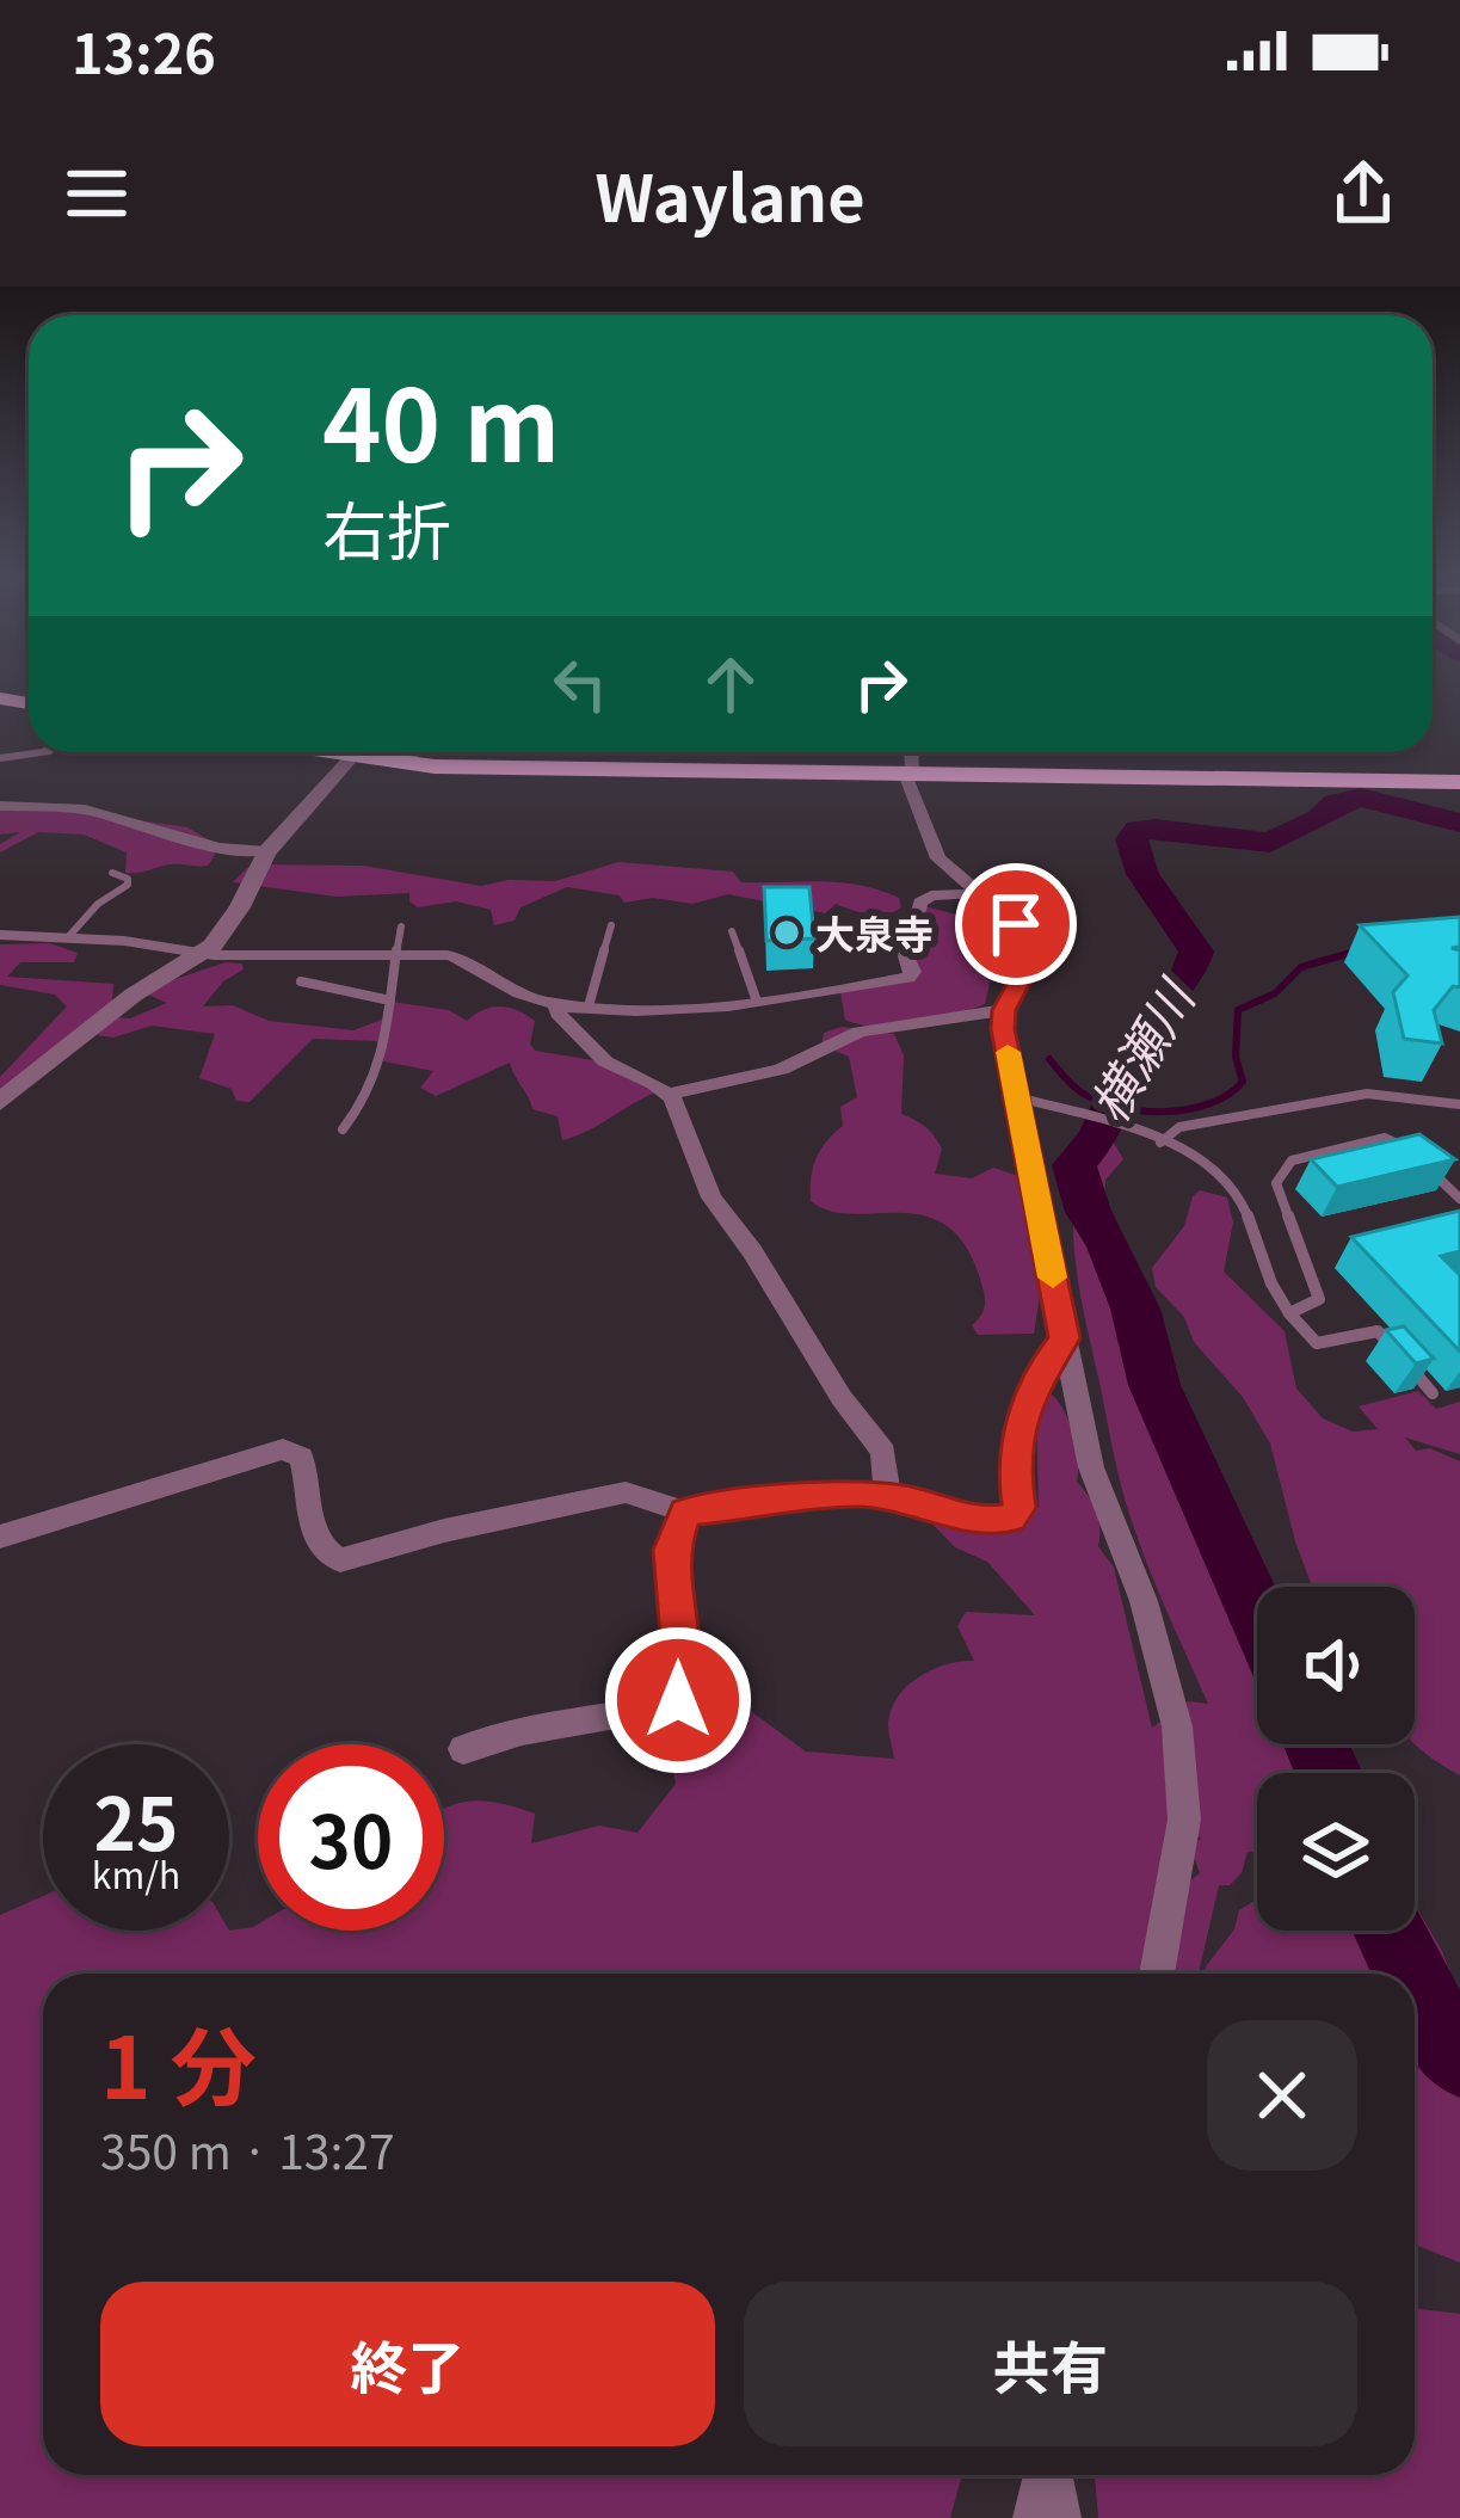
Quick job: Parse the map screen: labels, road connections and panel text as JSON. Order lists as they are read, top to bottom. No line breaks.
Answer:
{"water":["横瀬川"],"places":["大泉寺"],"page":{"status":"13:26","header":"Waylane","turn":["40 m","右折"],"speed":"25 km/h","limit":"30","heading":["1 分","350 m · 13:27"],"buttons":["終了","共有"]}}
